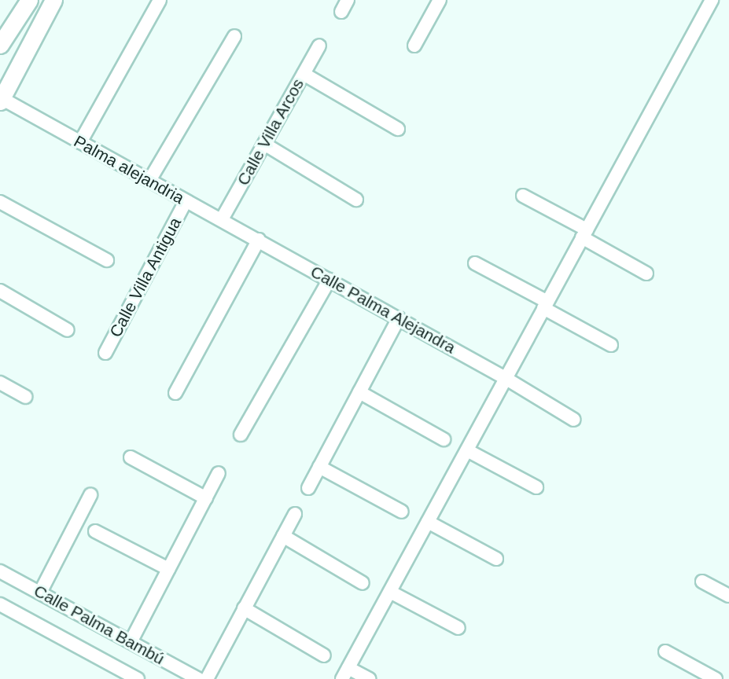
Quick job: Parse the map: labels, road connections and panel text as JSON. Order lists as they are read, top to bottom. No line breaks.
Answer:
{"streets":{"street":["Calle Villa Arcos","Palma alejandria","Calle Villa Antigua","Calle Palma Alejandra","Calle Palma Bambú"]},"crossings":[["Calle Villa Arcos","Palma alejandria"],["Palma alejandria","Calle Villa Antigua"],["Palma alejandria","Calle Palma Alejandra"]]}
